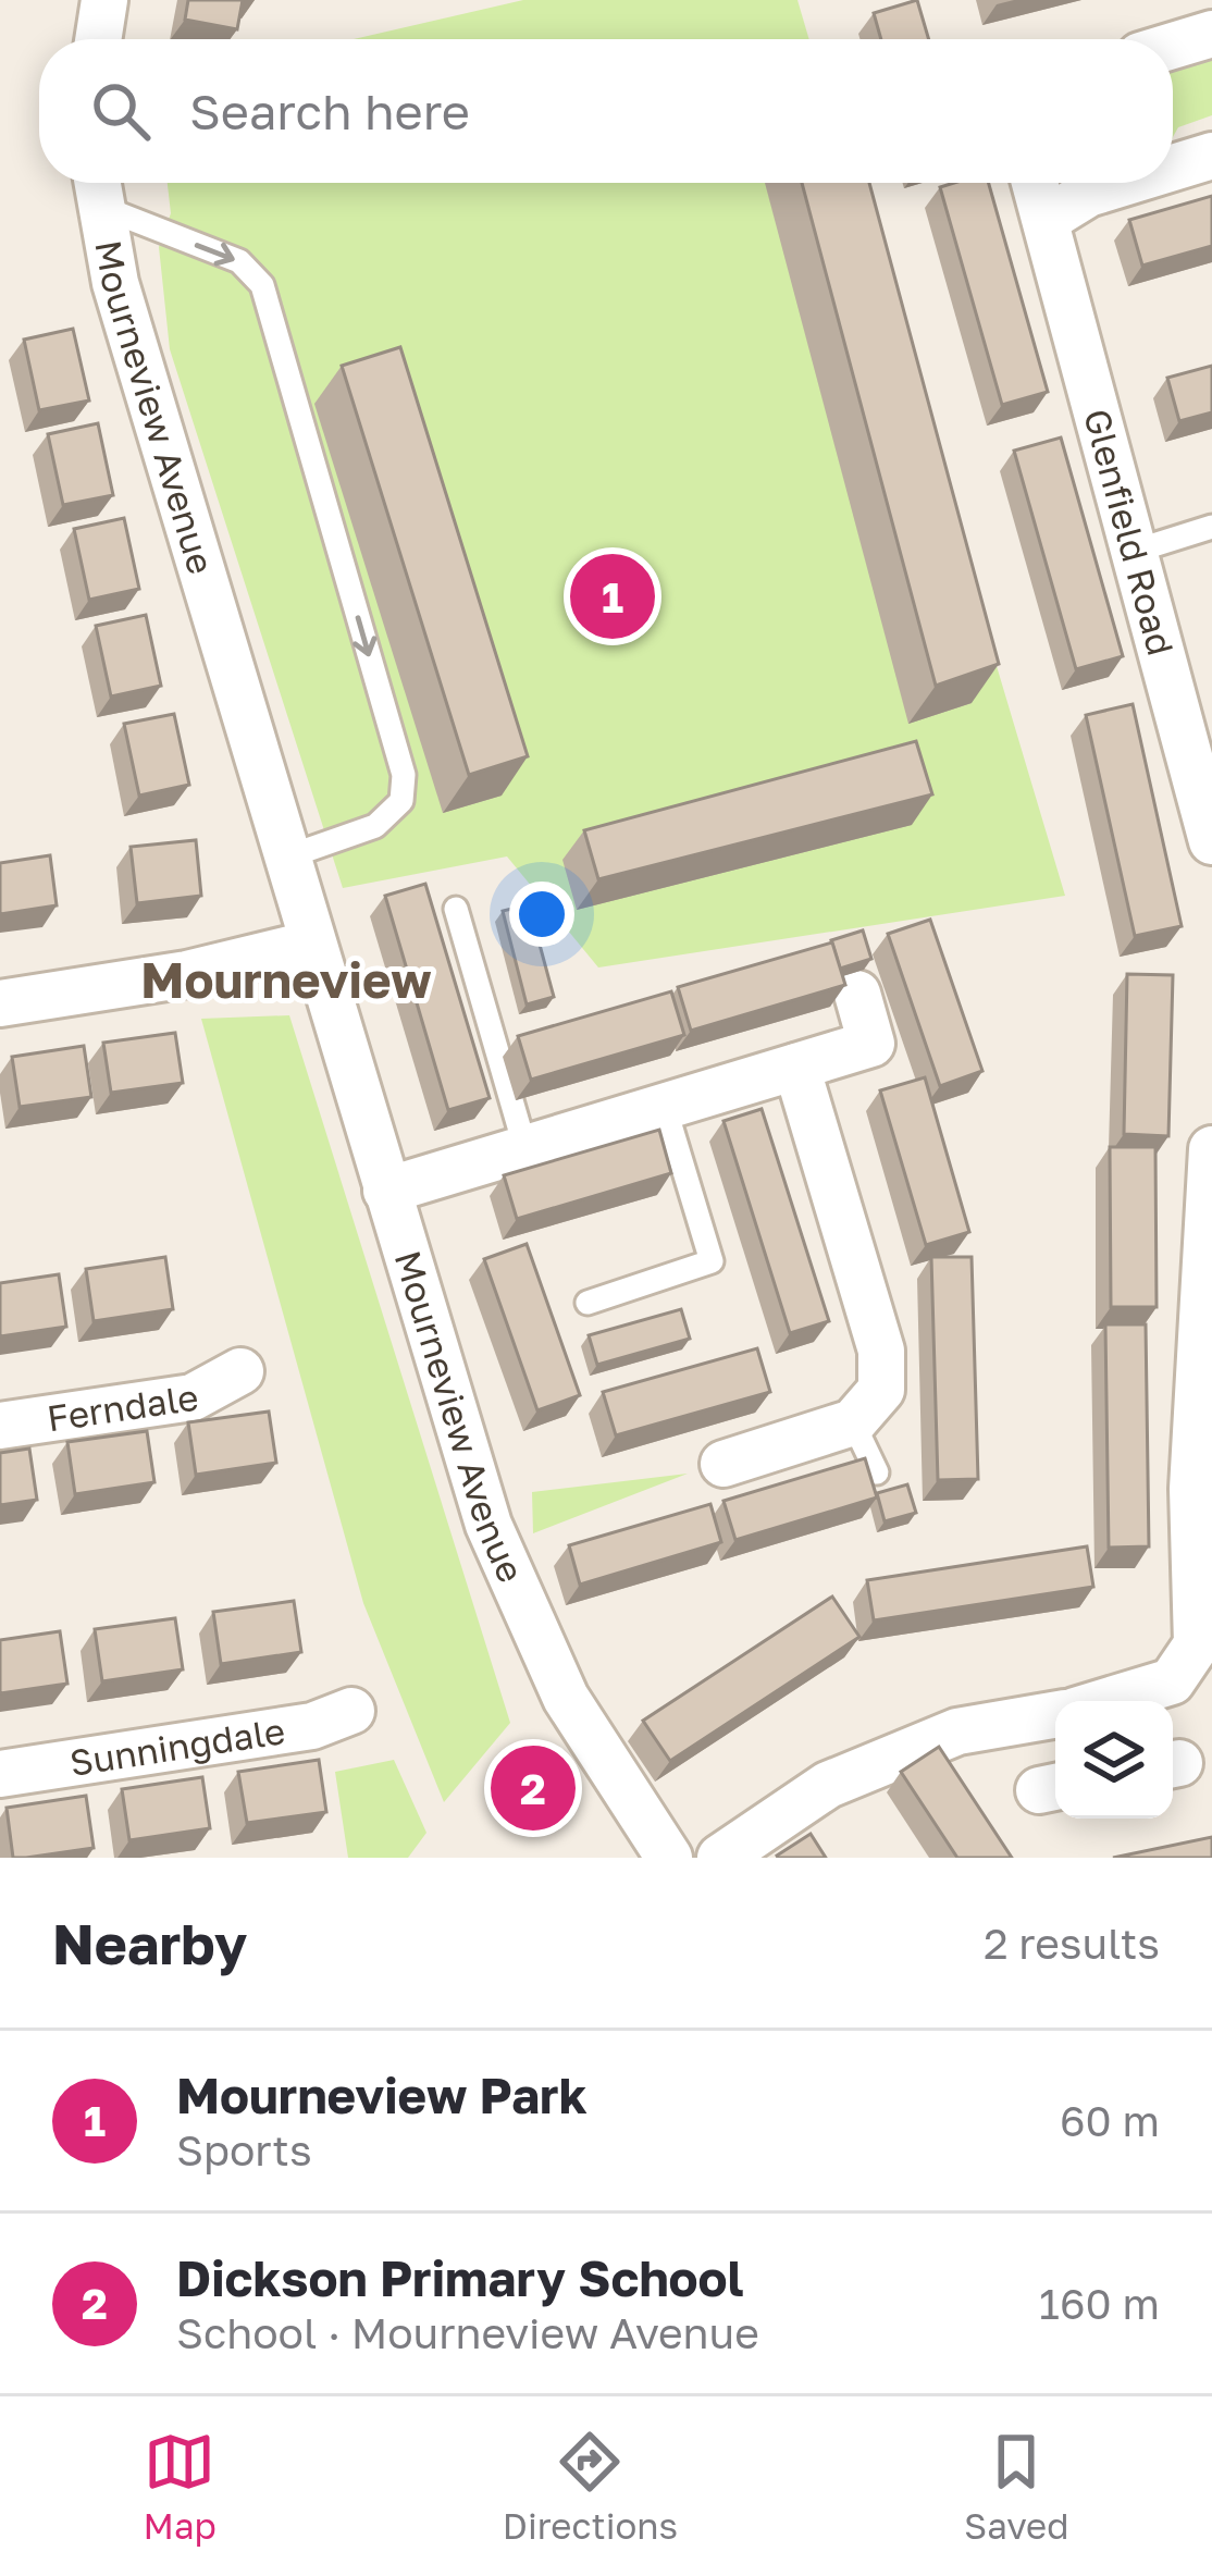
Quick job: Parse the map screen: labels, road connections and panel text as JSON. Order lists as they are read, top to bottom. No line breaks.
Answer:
{"streets":{"street":["Mourneview Avenue","Glenfield Road","Ferndale","Sunningdale"]},"districts":["Mourneview"],"page":{"search":"Search here","pins":["1","2"],"heading":["Nearby","2 results"],"list":[{"mark":"1","name":"Mourneview Park","note":"Sports","value":"60 m"},{"mark":"2","name":"Dickson Primary School","note":"School · Mourneview Avenue","value":"160 m"}],"nav":["Map","Directions","Saved"]}}
